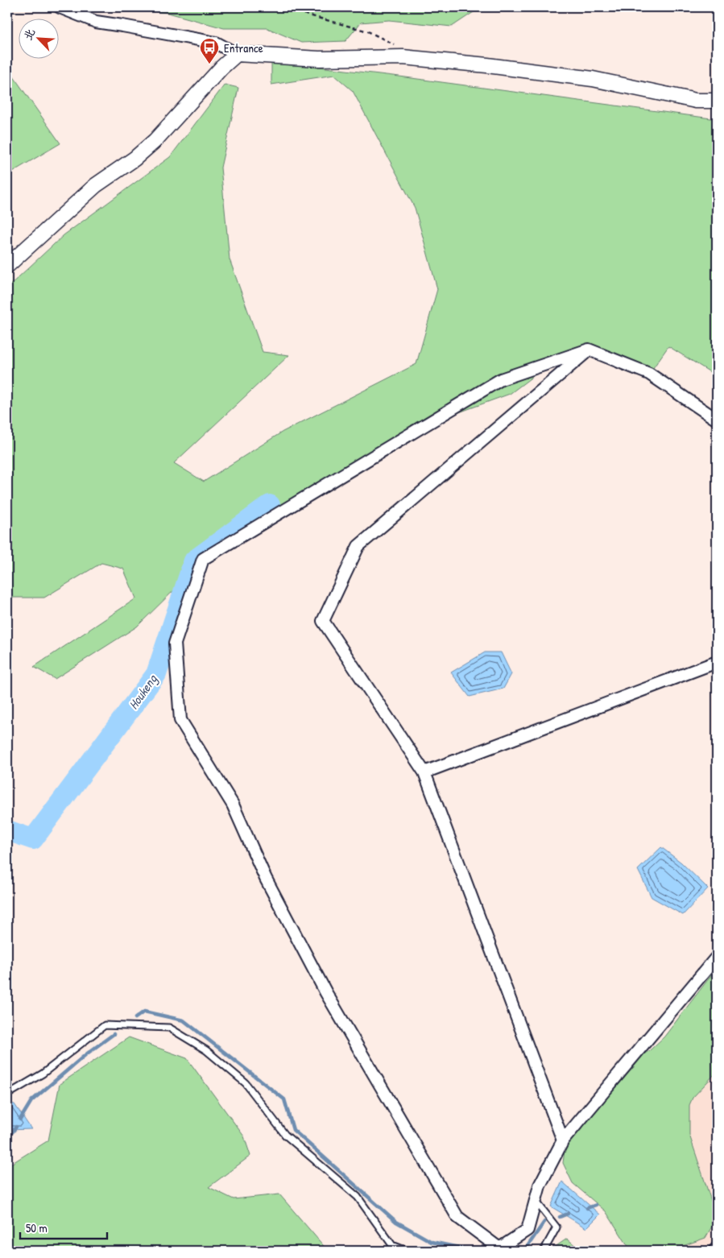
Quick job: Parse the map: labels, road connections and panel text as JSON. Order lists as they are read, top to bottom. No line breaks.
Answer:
{"water":["Houkeng"],"places":{"bus stop":["Entrance"]},"scale_bar":"50 m","north":"top left"}
